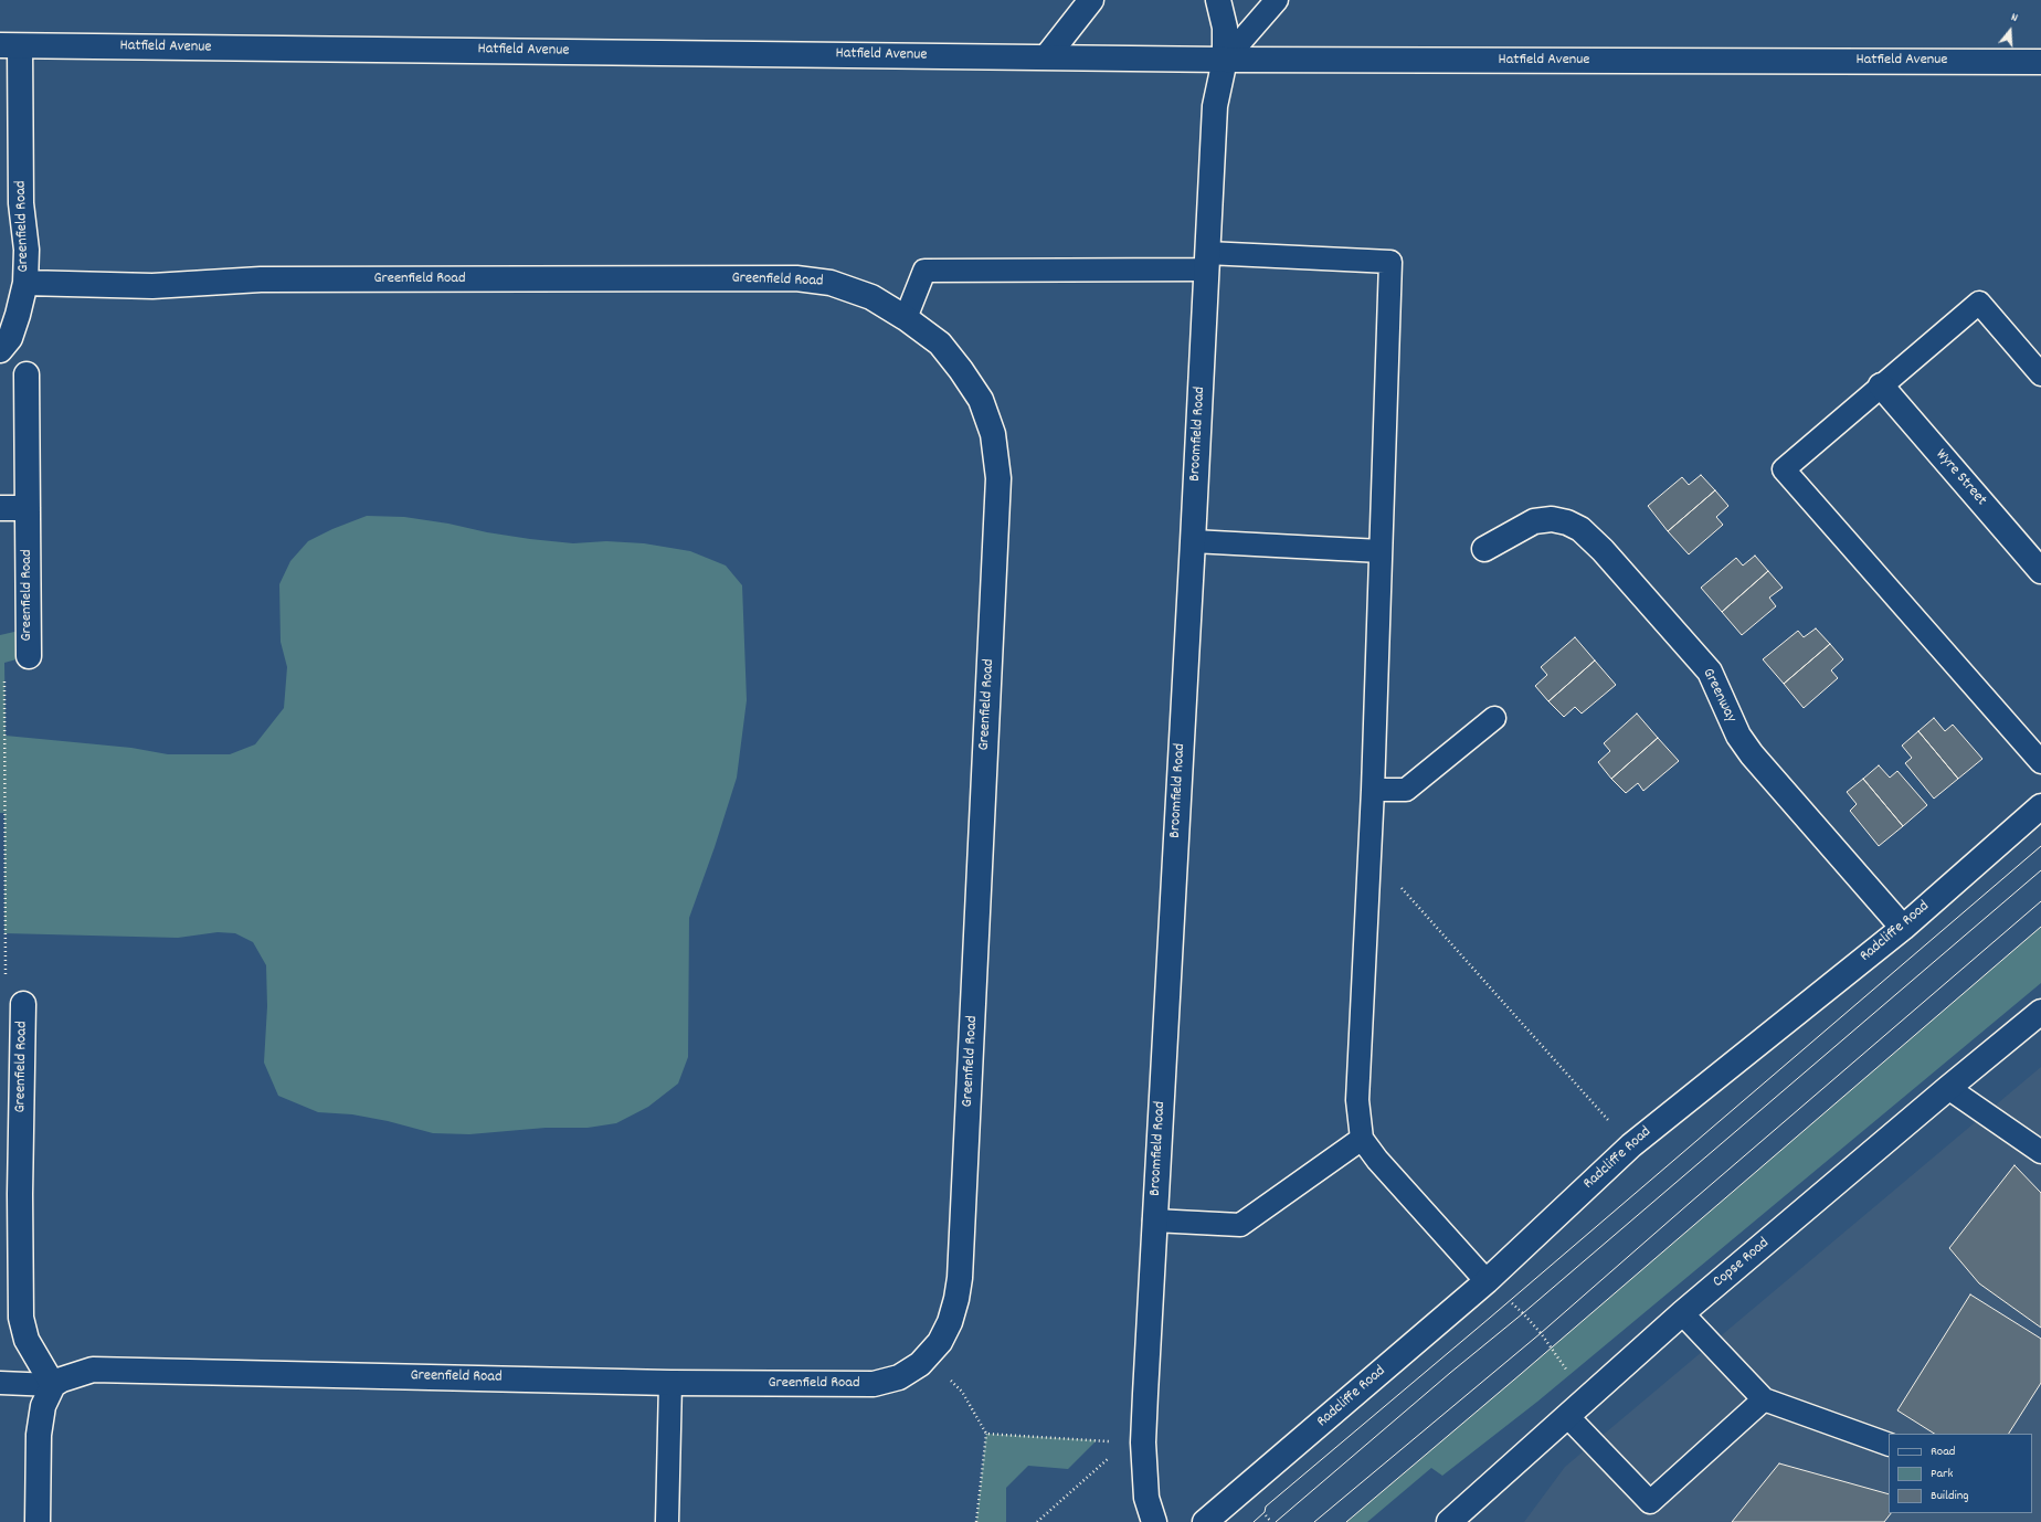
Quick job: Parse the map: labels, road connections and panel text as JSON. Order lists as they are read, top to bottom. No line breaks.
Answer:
{"streets":{"street":["Hatfield Avenue","Greenfield Road","Broomfield Road","Wyre Street","Greenway","Radcliffe Road","Copse Road"]},"crossings":[["Hatfield Avenue","Greenfield Road"],["Hatfield Avenue","Broomfield Road"],["Greenway","Radcliffe Road"]],"legend":["Road","Park","Building"],"north":"top"}
